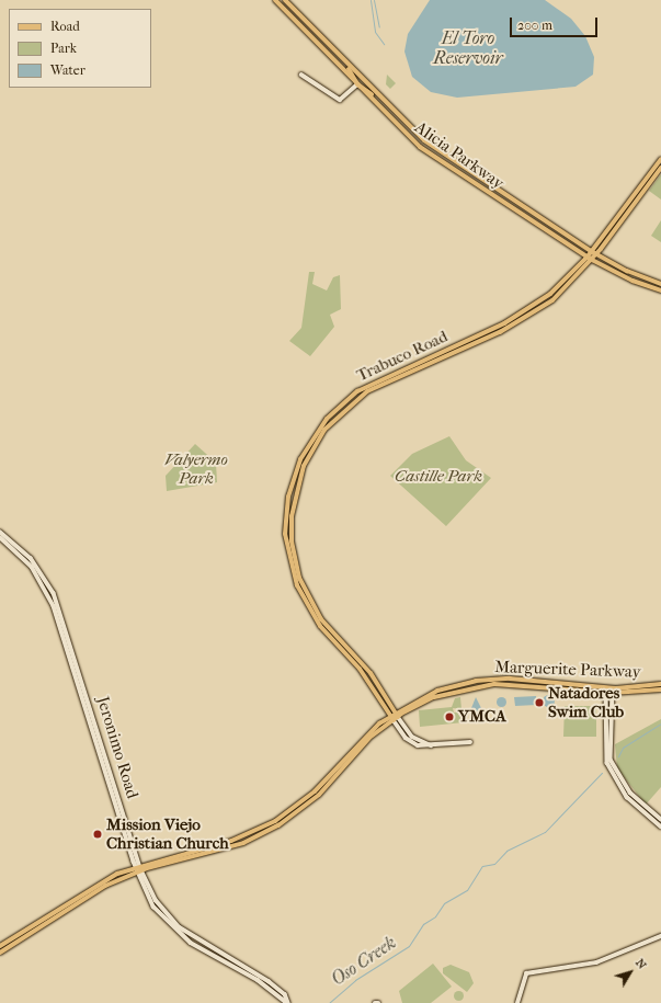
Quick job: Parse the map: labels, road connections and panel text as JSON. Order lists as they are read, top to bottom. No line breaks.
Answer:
{"streets":{"main road":["Alicia Parkway","Trabuco Road","Marguerite Parkway","Jeronimo Road"]},"crossings":[["Alicia Parkway","Trabuco Road"],["Trabuco Road","Marguerite Parkway"],["Marguerite Parkway","Jeronimo Road"]],"water":["El Toro Reservoir","Oso Creek"],"parks":["Valyermo Park","Castille Park"],"places":["Natadores Swim Club","YMCA","Mission Viejo Christian Church"],"legend":["Road","Park","Water"],"scale_bar":"200 m","north":"top right"}
